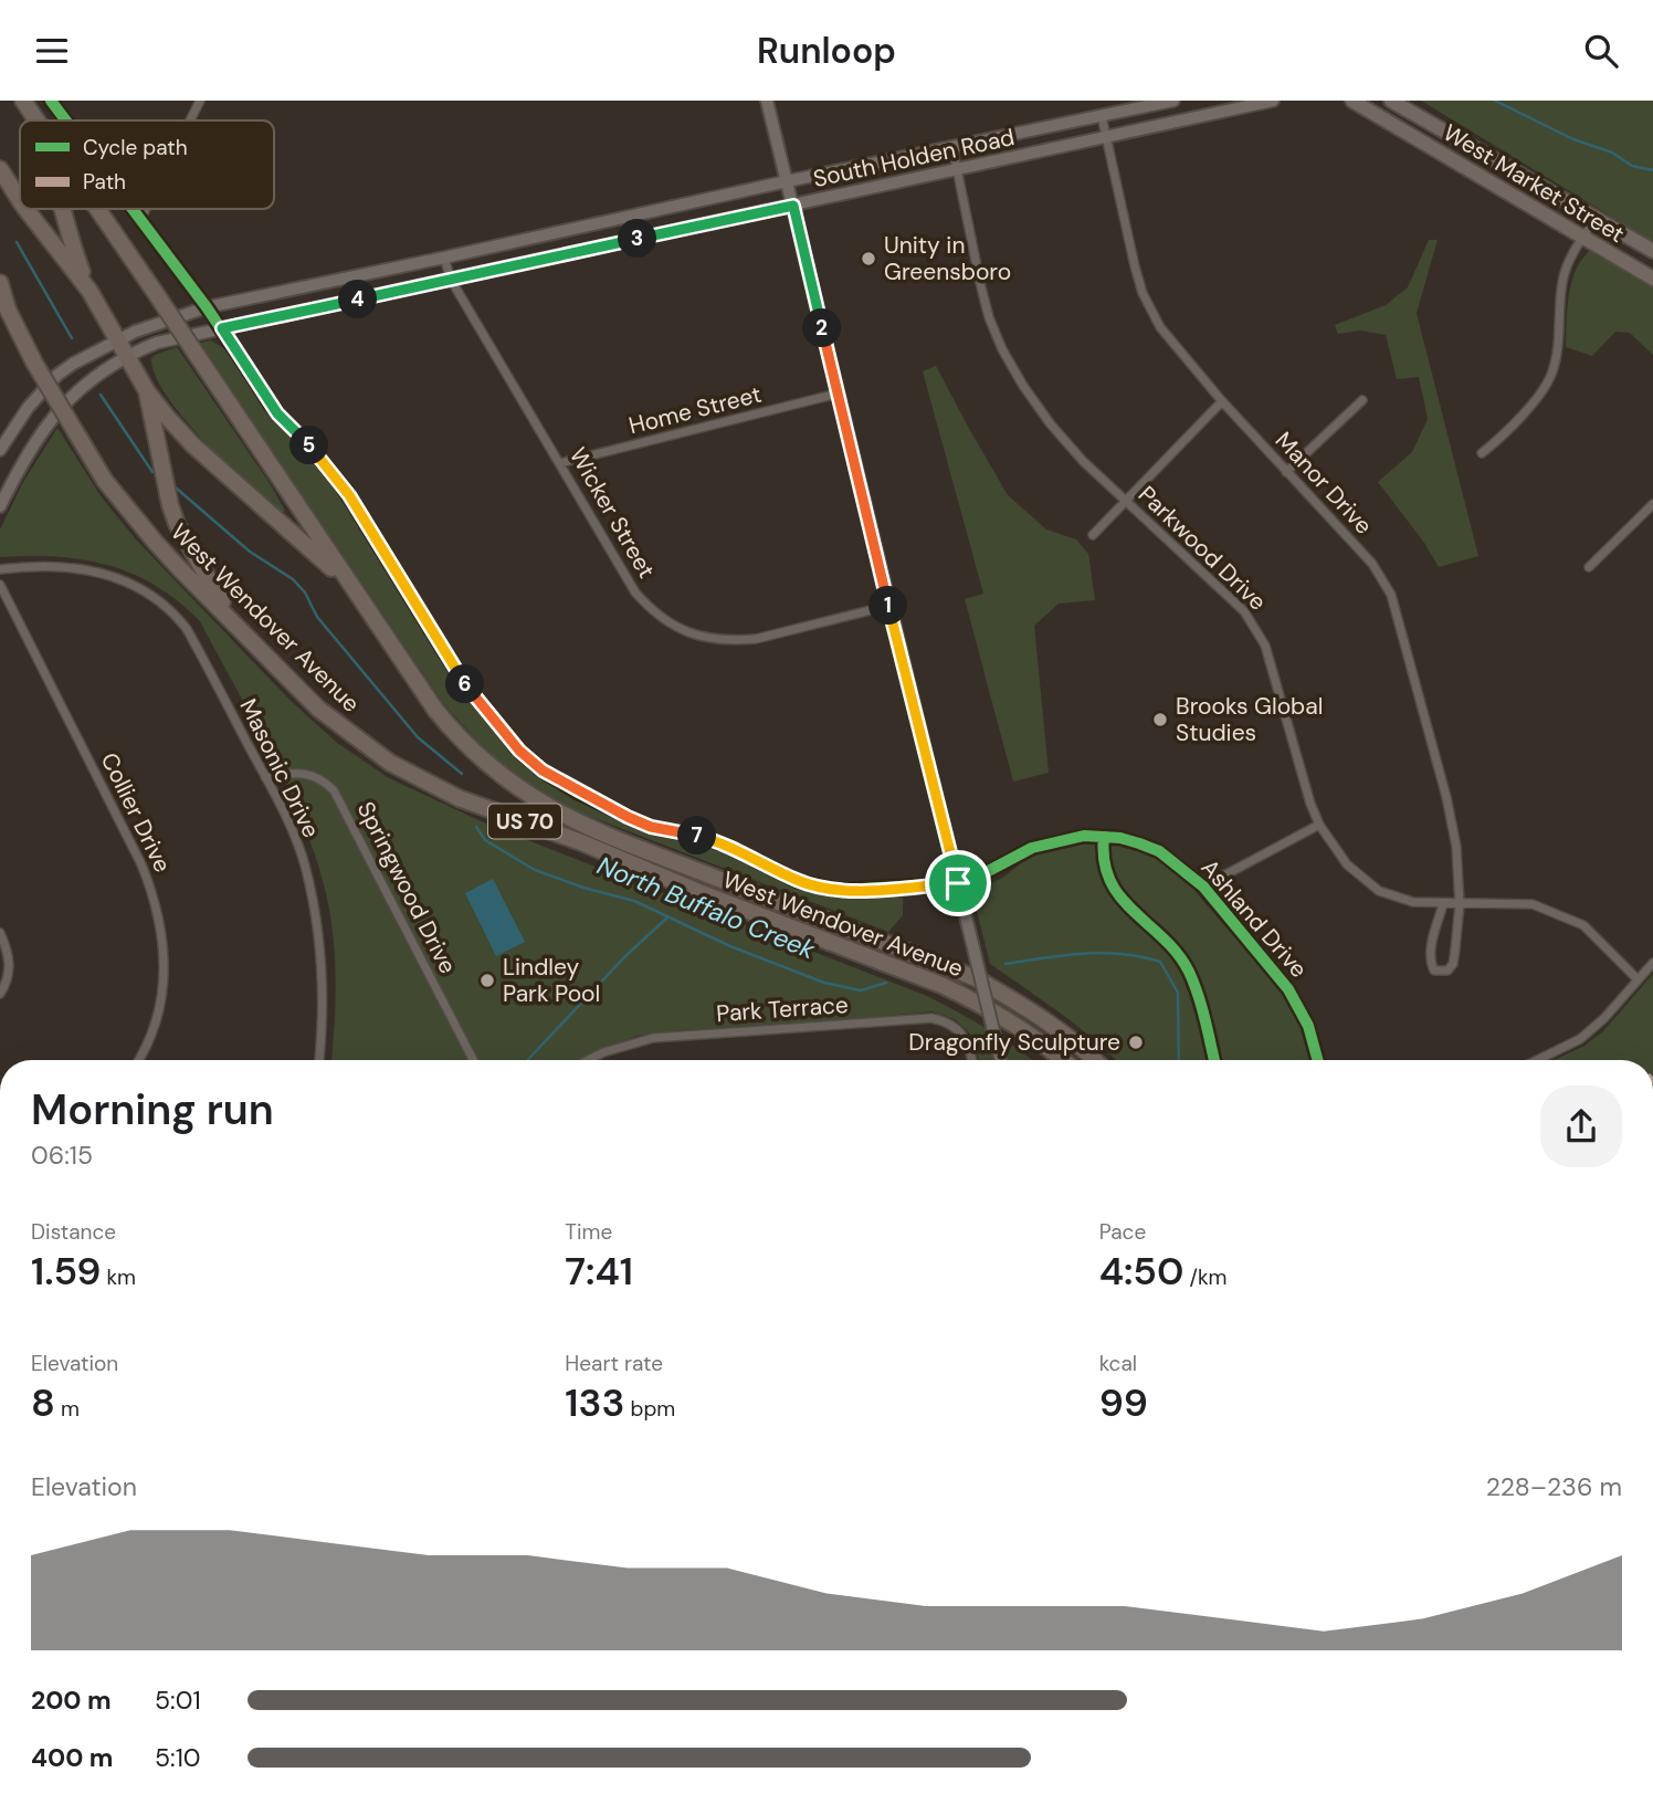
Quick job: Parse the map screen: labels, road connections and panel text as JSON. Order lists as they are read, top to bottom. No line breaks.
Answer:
{"streets":{"highway":["West Wendover Avenue","US 70"],"main road":["South Holden Road","West Market Street"],"street":["Home Street","Manor Drive","Wicker Street","Parkwood Drive","Masonic Drive","Collier Drive","Springwood Drive","Ashland Drive","Park Terrace"]},"crossings":[["South Holden Road","Manor Drive"],["South Holden Road","Wicker Street"],["South Holden Road","Parkwood Drive"],["South Holden Road","Ashland Drive"],["Home Street","Wicker Street"],["Manor Drive","Parkwood Drive"],["Masonic Drive","Springwood Drive"]],"water":["North Buffalo Creek"],"places":["Unity in Greensboro","Brooks Global Studies","Lindley Park Pool","Dragonfly Sculpture"],"legend":["Cycle path","Path"],"page":{"header":"Runloop","pins":["3","4","2","5","1","6","7"],"heading":["Morning run","06:15"],"stats":[["Distance","1.59 km"],["Time","7:41"],["Pace","4:50 /km"],["Elevation","8 m"],["Heart rate","133 bpm"],["kcal","99"]],"chart":["Elevation","228–236 m"],"list":[{"name":"200 m","note":"5:01"},{"name":"400 m","note":"5:10"}]}}
